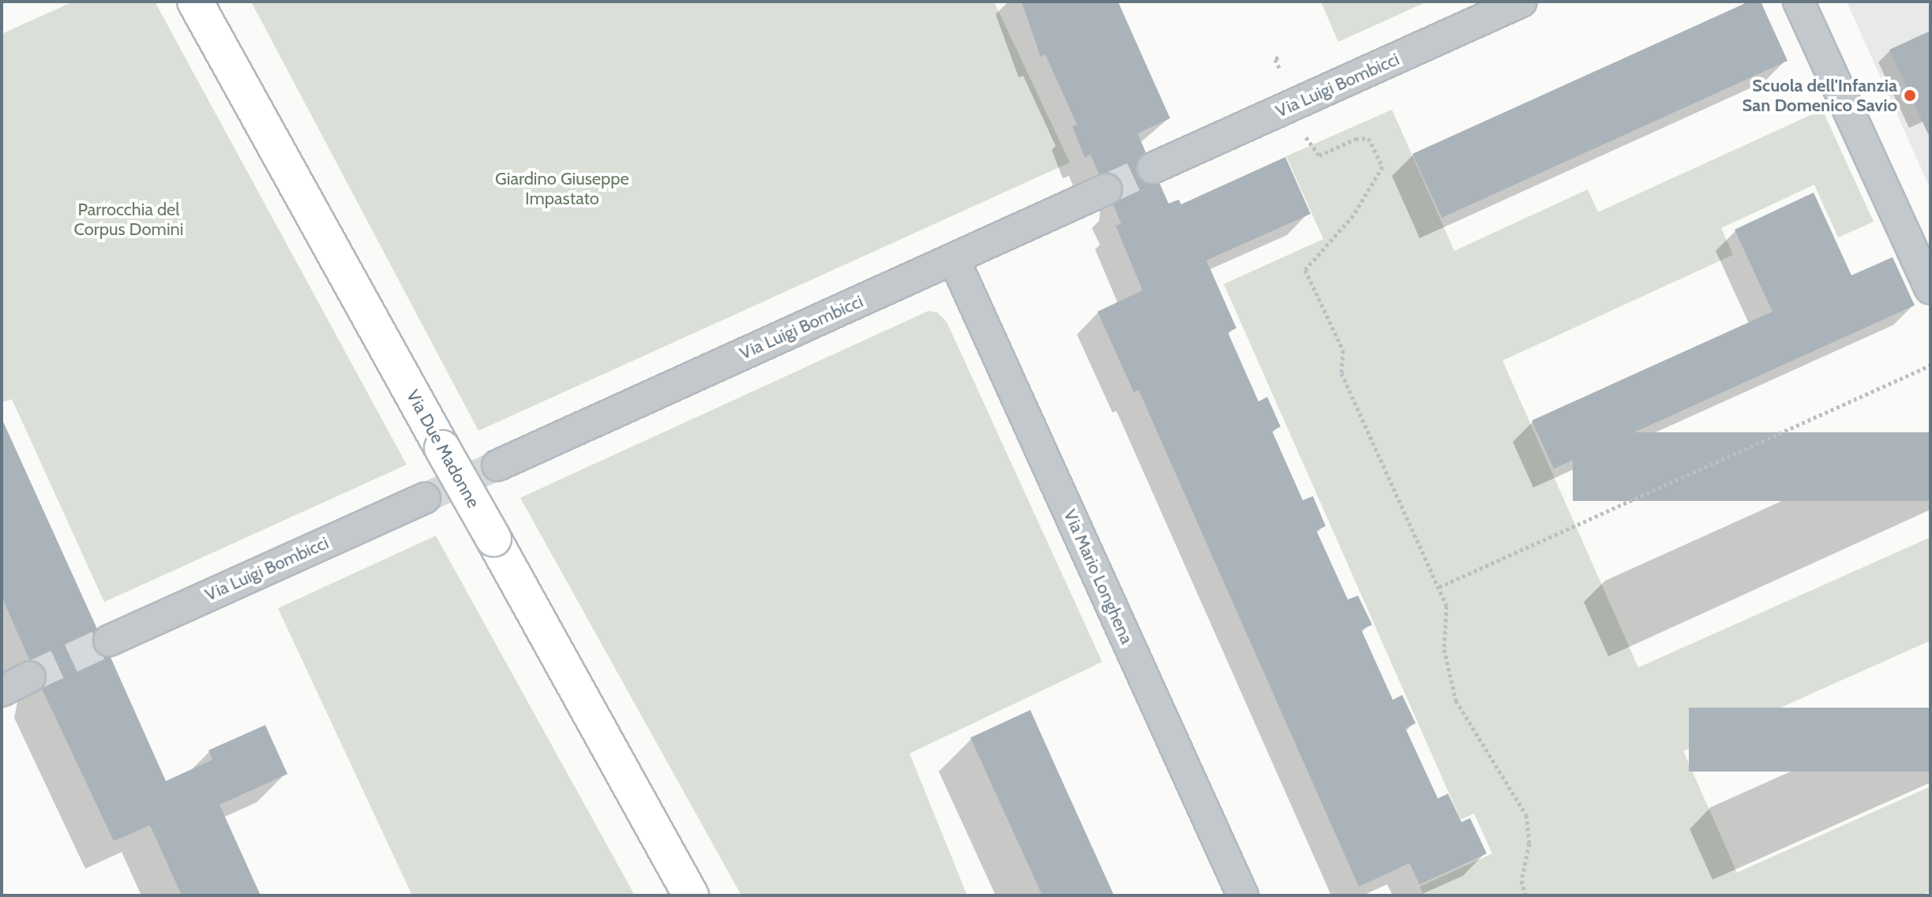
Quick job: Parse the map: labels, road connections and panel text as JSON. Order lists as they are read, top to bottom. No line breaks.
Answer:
{"streets":{"main road":["Via Due Madonne"],"street":["Via Luigi Bombicci","Via Mario Longhena"]},"crossings":[["Via Luigi Bombicci","Via Mario Longhena"]],"parks":["Giardino Giuseppe Impastato","Parrocchia del Corpus Domini"],"places":["Scuola dell'Infanzia San Domenico Savio"]}
